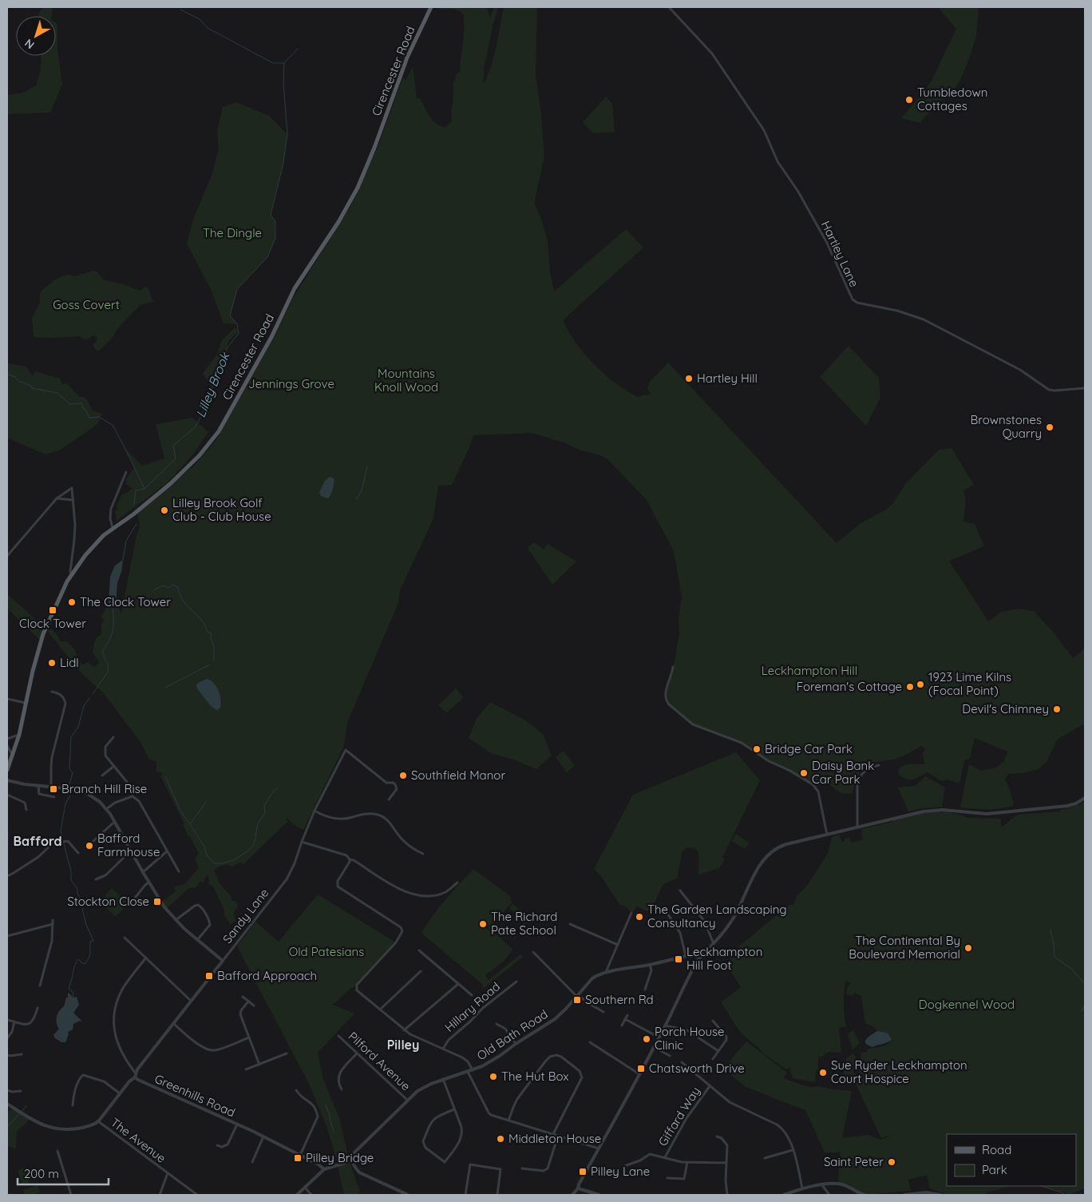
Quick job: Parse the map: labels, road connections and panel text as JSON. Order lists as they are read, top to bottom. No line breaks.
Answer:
{"streets":{"main road":["Cirencester Road"],"street":["Hartley Lane","Sandy Lane","Hillary Road","Old Bath Road","Pilford Avenue","Greenhills Road","Giffard Way","The Avenue"]},"crossings":[["Sandy Lane","Greenhills Road"],["Old Bath Road","Pilford Avenue"],["Old Bath Road","Greenhills Road"]],"districts":["Bafford","Pilley"],"water":["Lilley Brook"],"parks":["The Dingle","Goss Covert","Mountains Knoll Wood","Jennings Grove","Leckhampton Hill","Old Patesians","Dogkennel Wood"],"places":{"other":["Tumbledown Cottages","Hartley Hill","Brownstones Quarry","Lilley Brook Golf Club - Club House","The Clock Tower","Lidl","1923 Lime Kilns (Focal Point)","Foreman's Cottage","Devil's Chimney","Bridge Car Park","Daisy Bank Car Park","Southfield Manor","Bafford Farmhouse","The Garden Landscaping Consultancy","The Richard Pate School","The Continental By Boulevard Memorial","Porch House Clinic","Sue Ryder Leckhampton Court Hospice","The Hut Box","Middleton House","Saint Peter"],"transit":["Clock Tower","Branch Hill Rise","Stockton Close","Leckhampton Hill Foot","Bafford Approach","Southern Rd","Chatsworth Drive","Pilley Bridge","Pilley Lane"]},"legend":["Road","Park"],"scale_bar":"200 m","north":"bottom left"}
